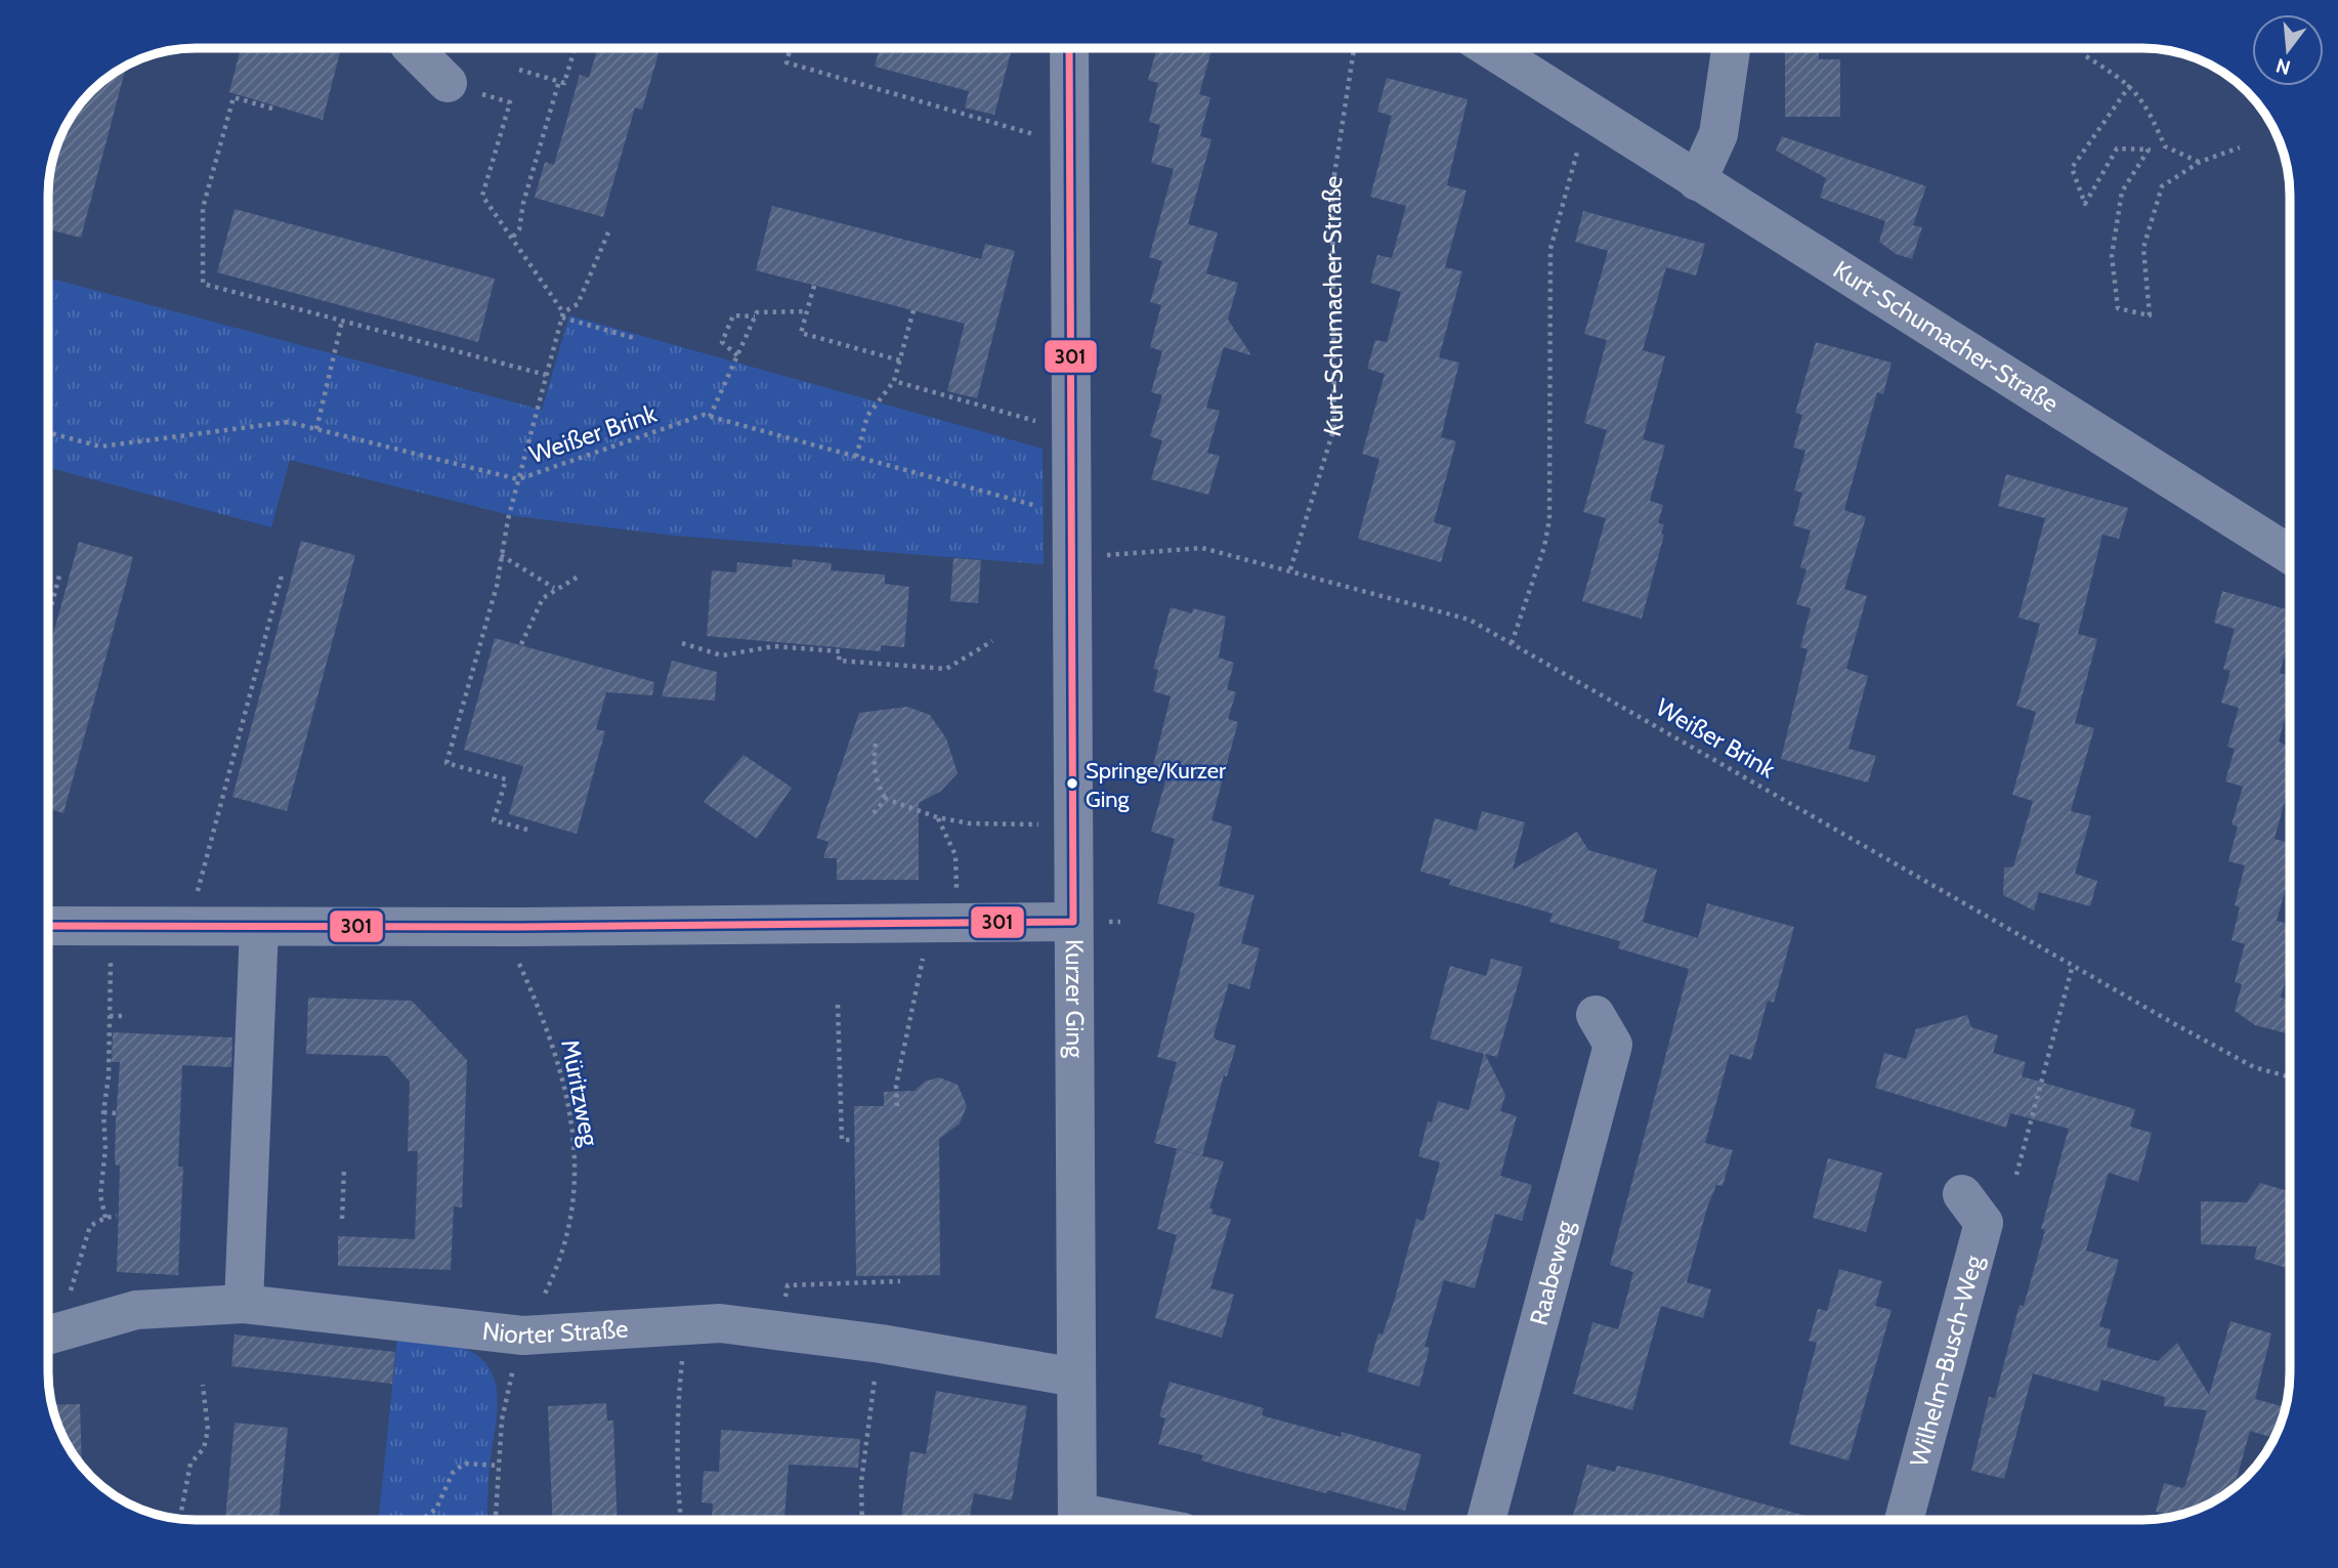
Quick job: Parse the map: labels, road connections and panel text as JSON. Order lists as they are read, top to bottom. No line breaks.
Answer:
{"streets":{"street":["Kurt-Schumacher-Straße","Kurzer Ging","Raabeweg","Niorter Straße","Wilhelm-Busch-Weg"],"path":["Weißer Brink","Müritzweg"]},"crossings":[["Kurt-Schumacher-Straße","Weißer Brink"],["Weißer Brink","Kurzer Ging"],["Kurzer Ging","Niorter Straße"],["Müritzweg","Niorter Straße"]],"places":["Springe/Kurzer Ging"],"lines":["transit line 301"],"north":"bottom"}
